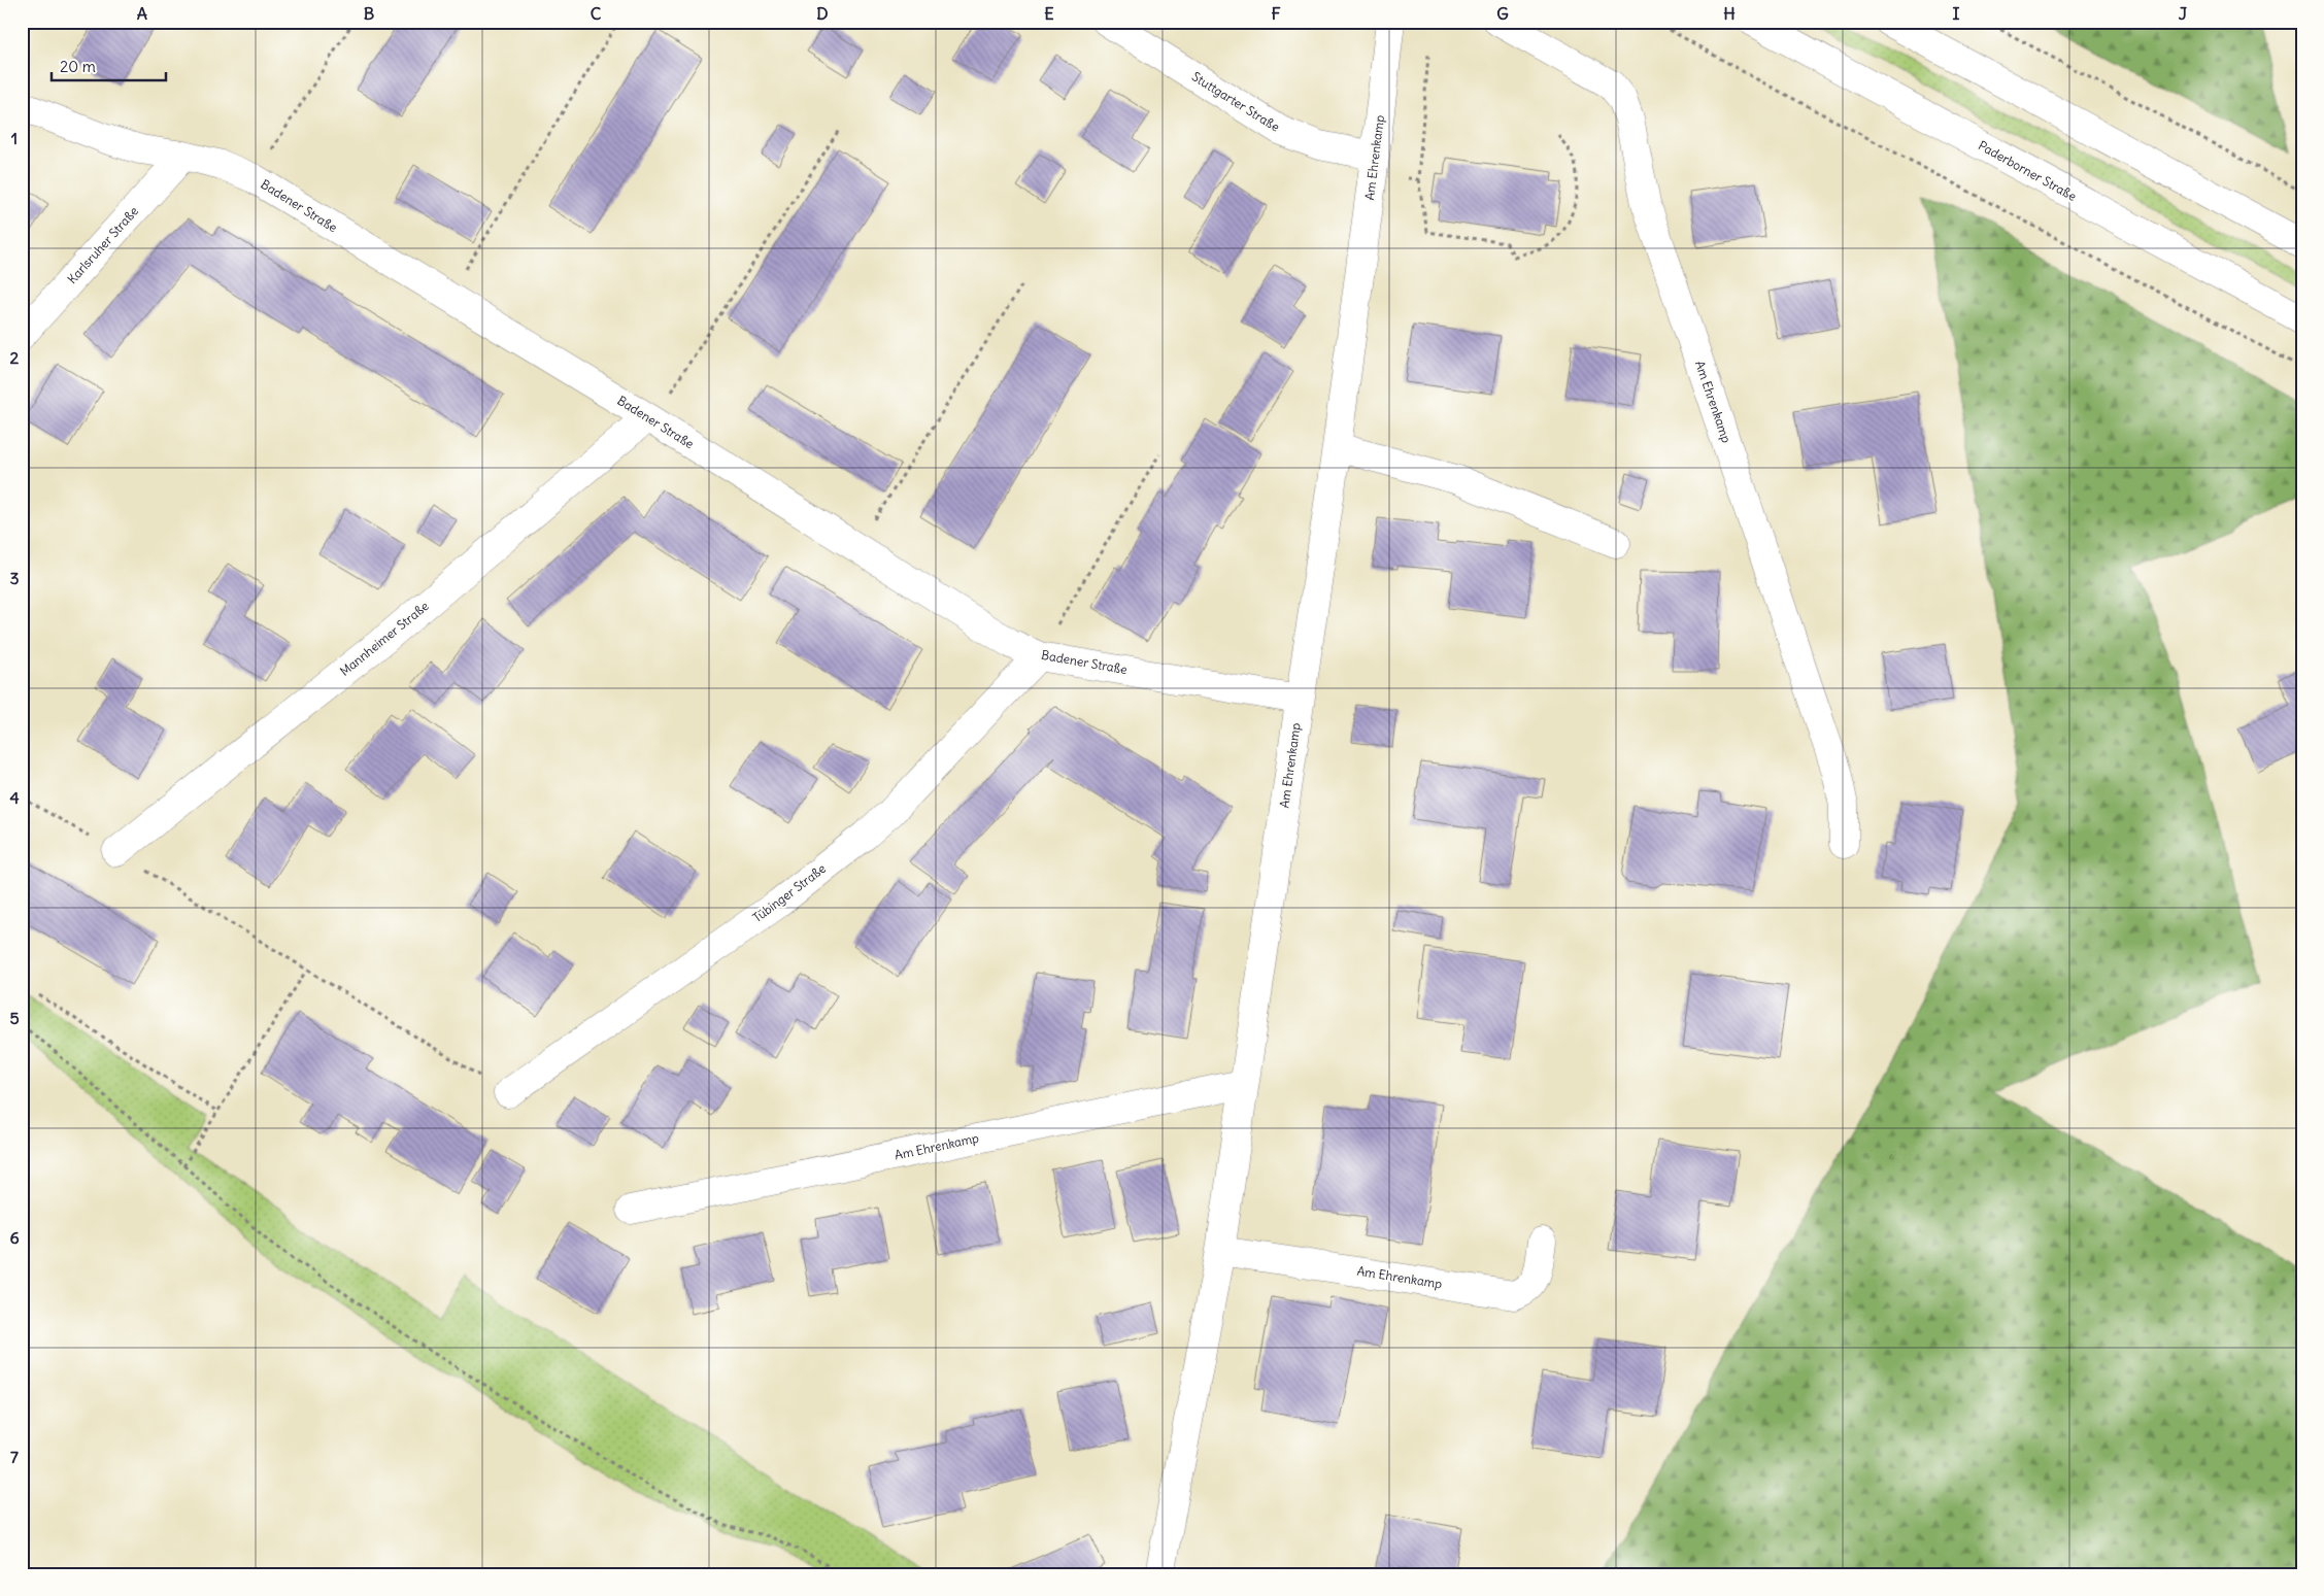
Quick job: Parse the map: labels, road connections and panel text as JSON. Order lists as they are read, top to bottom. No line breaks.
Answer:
{"streets":{"street":["Stuttgarter Straße","Am Ehrenkamp","Paderborner Straße","Badener Straße","Karlsruher Straße","Mannheimer Straße","Tübinger Straße"]},"crossings":[["Stuttgarter Straße","Am Ehrenkamp"],["Am Ehrenkamp","Badener Straße"],["Badener Straße","Karlsruher Straße"],["Badener Straße","Mannheimer Straße"],["Badener Straße","Tübinger Straße"]],"scale_bar":"20 m","grid":{"columns":["A","B","C","D","E","F","G","H","I","J"],"rows":["1","2","3","4","5","6","7"]}}
